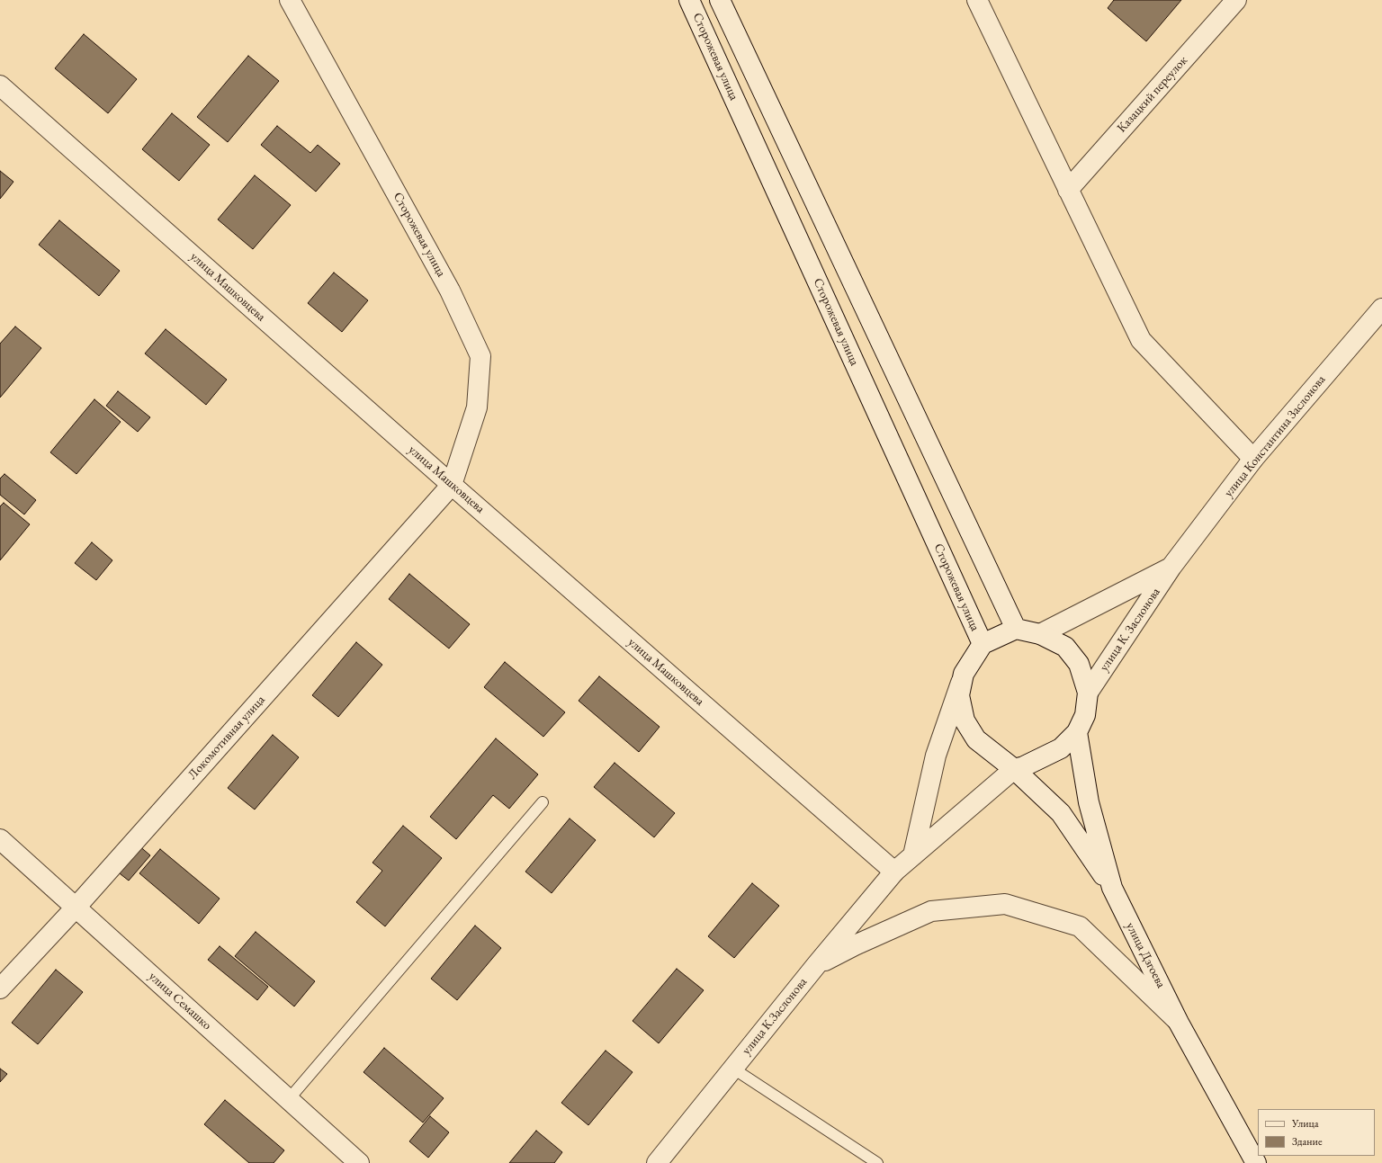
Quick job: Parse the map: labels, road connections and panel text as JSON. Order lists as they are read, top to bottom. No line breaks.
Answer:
{"streets":{"street":["Сторожевая улица","Казацкий переулок","улица Машковцева","улица Константина Заслонова","улица К. Заслонова","Локомотивная улица","улица Дзгоева","улица Семашко","улица К.Заслонова"]},"crossings":[["Сторожевая улица","улица Машковцева"],["Сторожевая улица","Локомотивная улица"],["улица Машковцева","Локомотивная улица"],["улица Машковцева","улица К.Заслонова"],["улица Константина Заслонова","улица К. Заслонова"],["Локомотивная улица","улица Семашко"]],"legend":["Улица","Здание"]}
